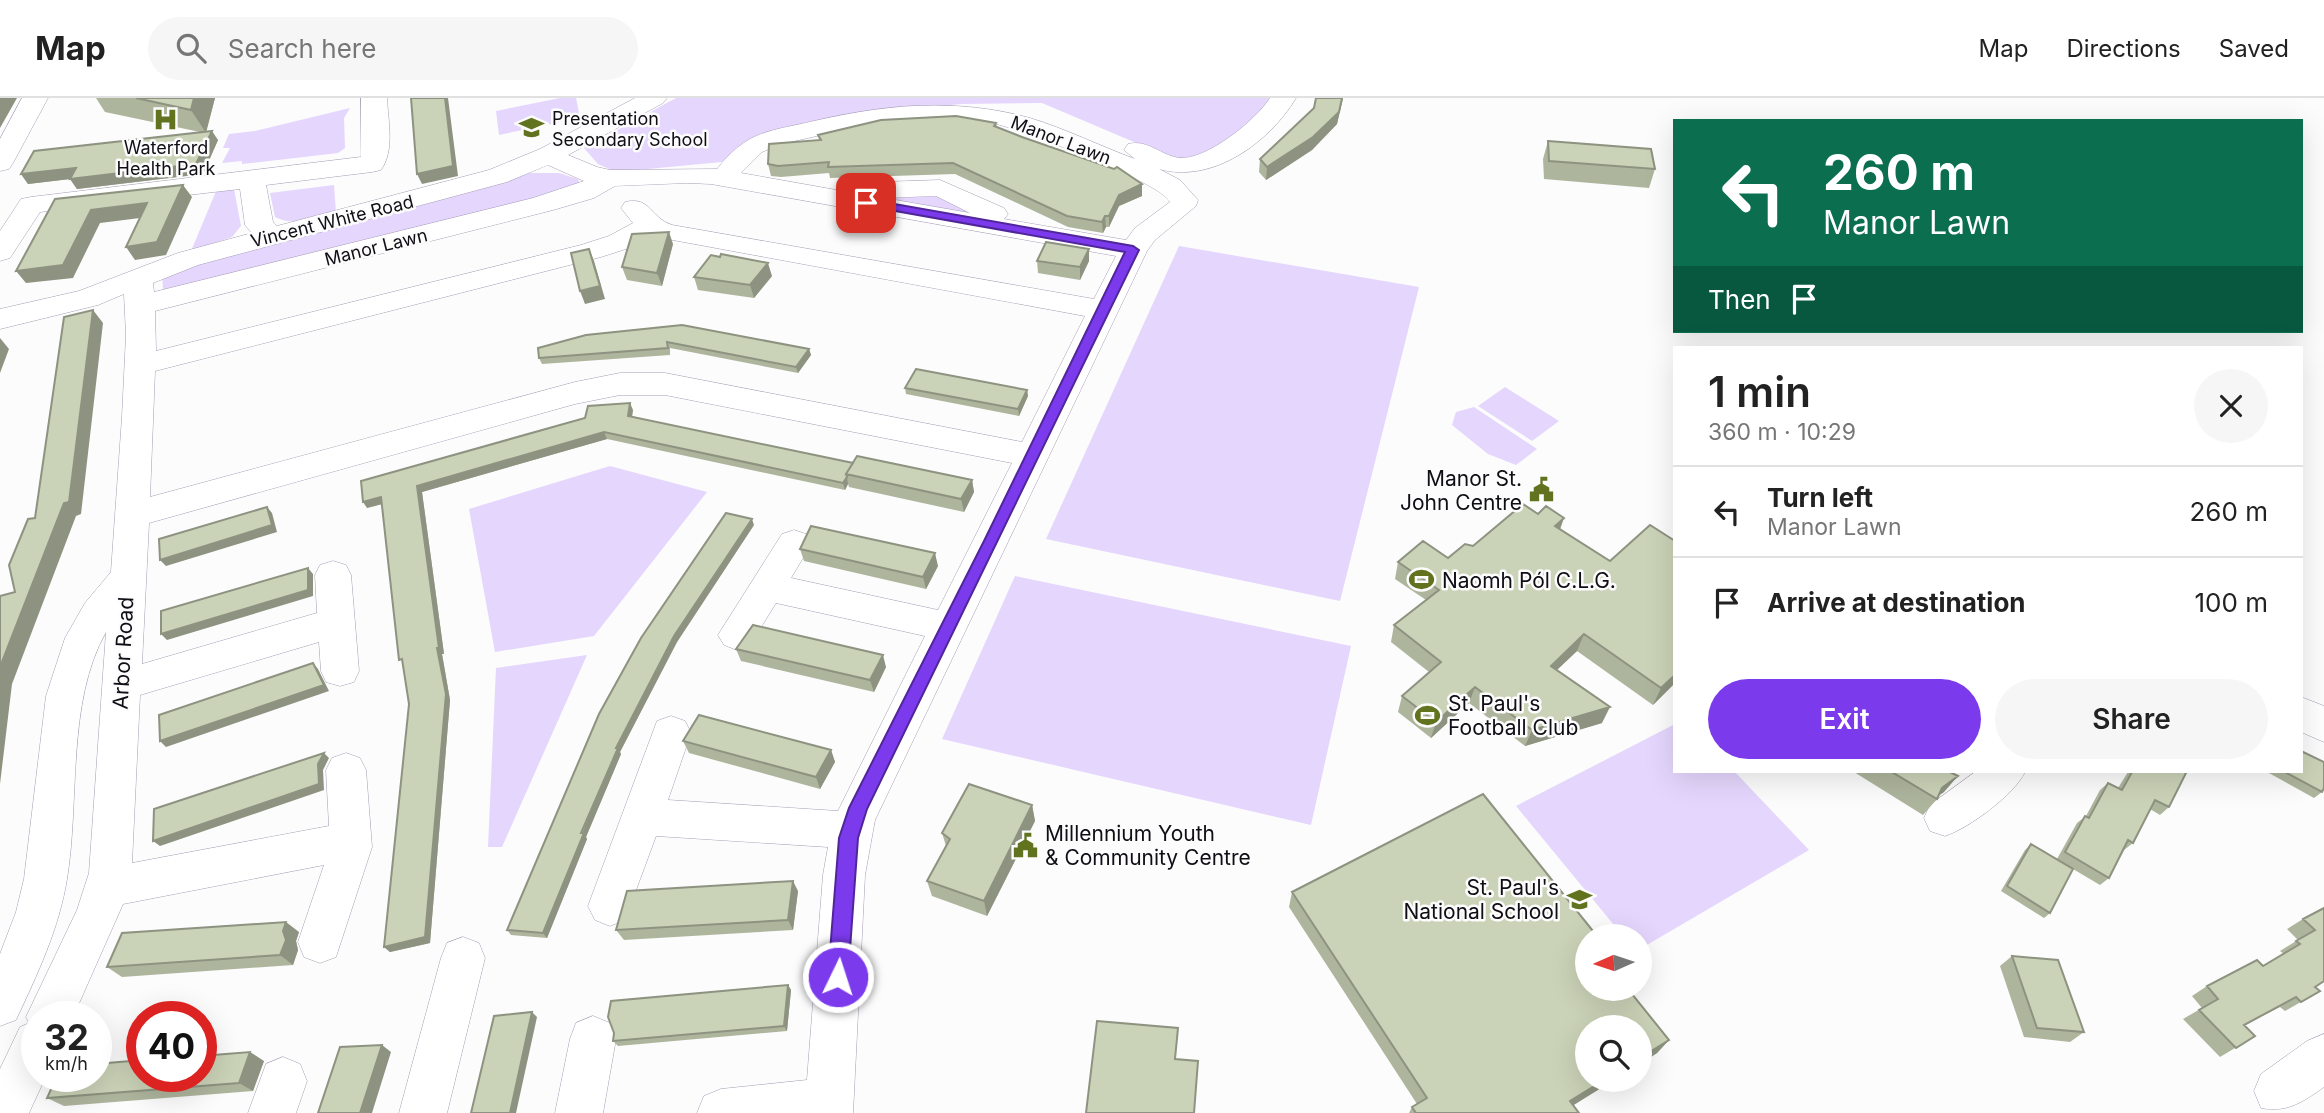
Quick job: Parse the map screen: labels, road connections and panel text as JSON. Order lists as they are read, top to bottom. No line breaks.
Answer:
{"streets":{"street":["Manor Lawn","Vincent White Road","Arbor Road"]},"crossings":[["Manor Lawn","Vincent White Road"],["Manor Lawn","Arbor Road"],["Vincent White Road","Arbor Road"]],"places":{"hospital":["Waterford Health Park"],"school or university":["Presentation Secondary School","St. Paul's National School"],"public building":["Manor St. John Centre","Millennium Youth & Community Centre"],"sports":["Naomh Pól C.L.G.","St. Paul's Football Club"]},"north":"left","page":{"header":"Map","search":"Search here","nav":["Map","Directions","Saved"],"turn":["260 m","Manor Lawn"],"then":"Then","heading":["1 min","360 m · 10:29"],"list":[{"name":"Turn left","note":"Manor Lawn","value":"260 m"},{"name":"Arrive at destination","value":"100 m"}],"buttons":["Exit","Share"],"speed":"32 km/h","limit":"40"}}
